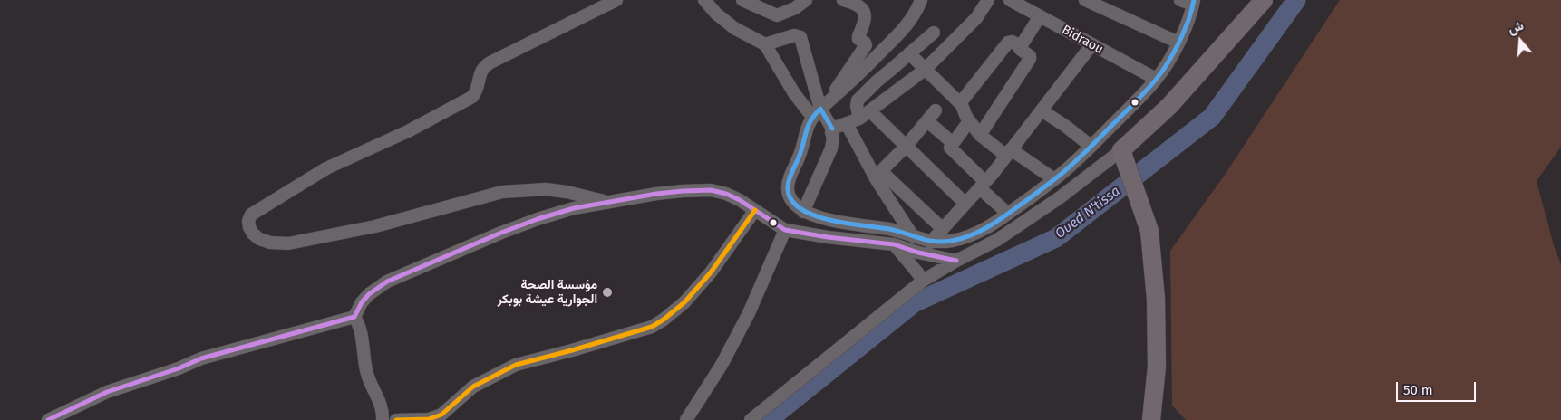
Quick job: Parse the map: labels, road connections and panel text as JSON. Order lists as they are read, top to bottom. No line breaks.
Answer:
{"streets":{"street":["Bidraou"]},"water":["Oued N'tissa"],"places":["مؤسسة الصحة الجوارية عيشة بوبكر"],"scale_bar":"50 m","north":"top"}
